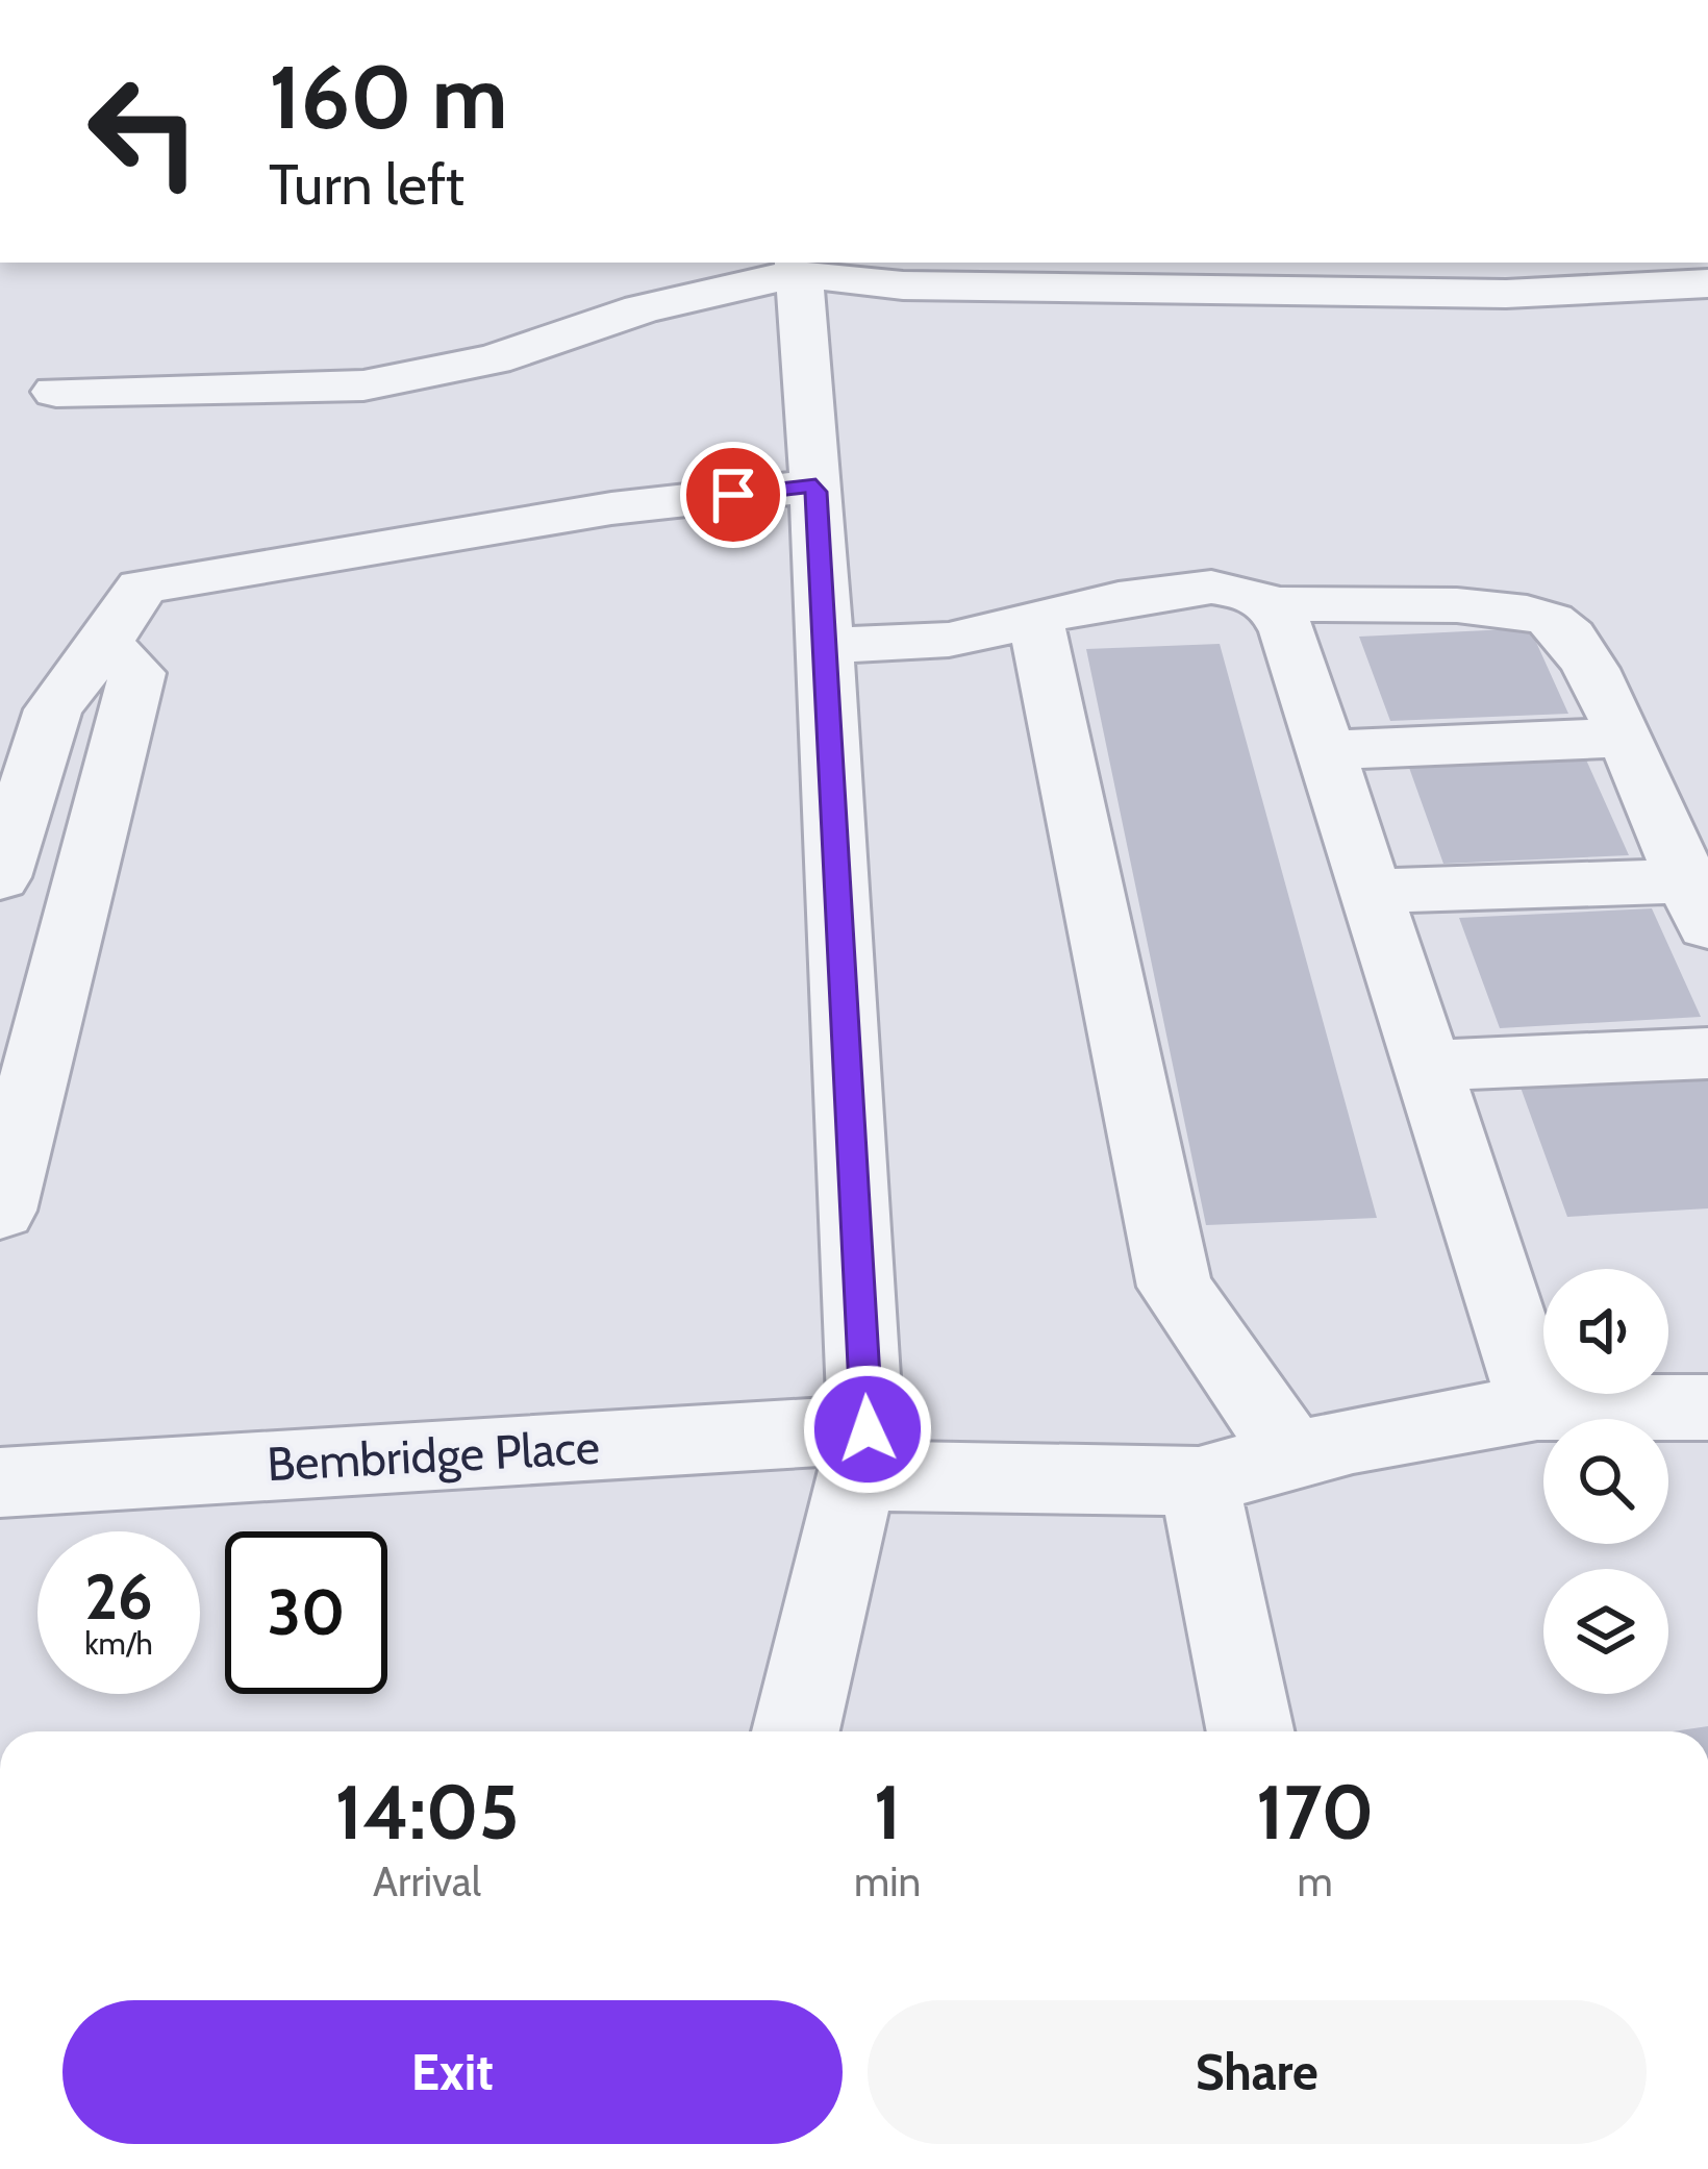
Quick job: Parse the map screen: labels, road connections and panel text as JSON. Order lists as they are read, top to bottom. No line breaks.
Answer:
{"streets":{"street":["Bembridge Place"]},"page":{"turn":["160 m","Turn left"],"speed":"26 km/h","limit":"30","eta":["14:05","Arrival","1","min","170","m"],"buttons":["Exit","Share"]}}
